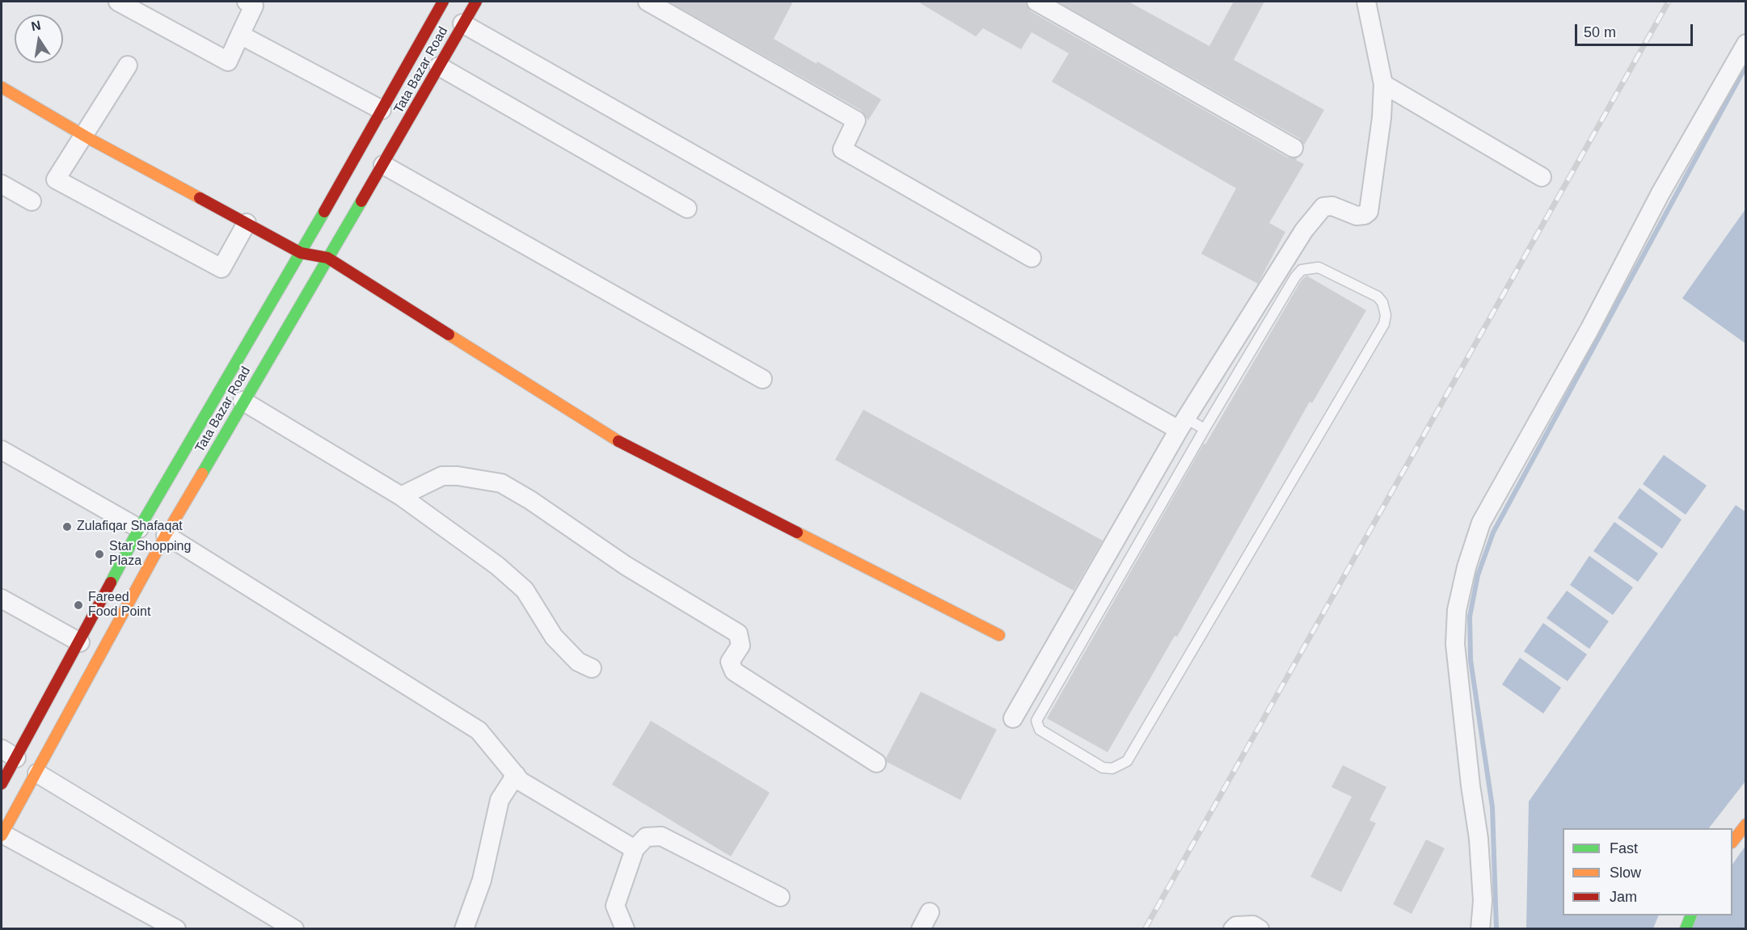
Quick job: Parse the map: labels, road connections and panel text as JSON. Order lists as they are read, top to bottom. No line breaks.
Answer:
{"streets":{"street":["Tata Bazar Road"]},"places":["Zulafiqar Shafaqat","Star Shopping Plaza","Fareed Food Point"],"legend":["Fast","Slow","Jam"],"scale_bar":"50 m","north":"top"}
